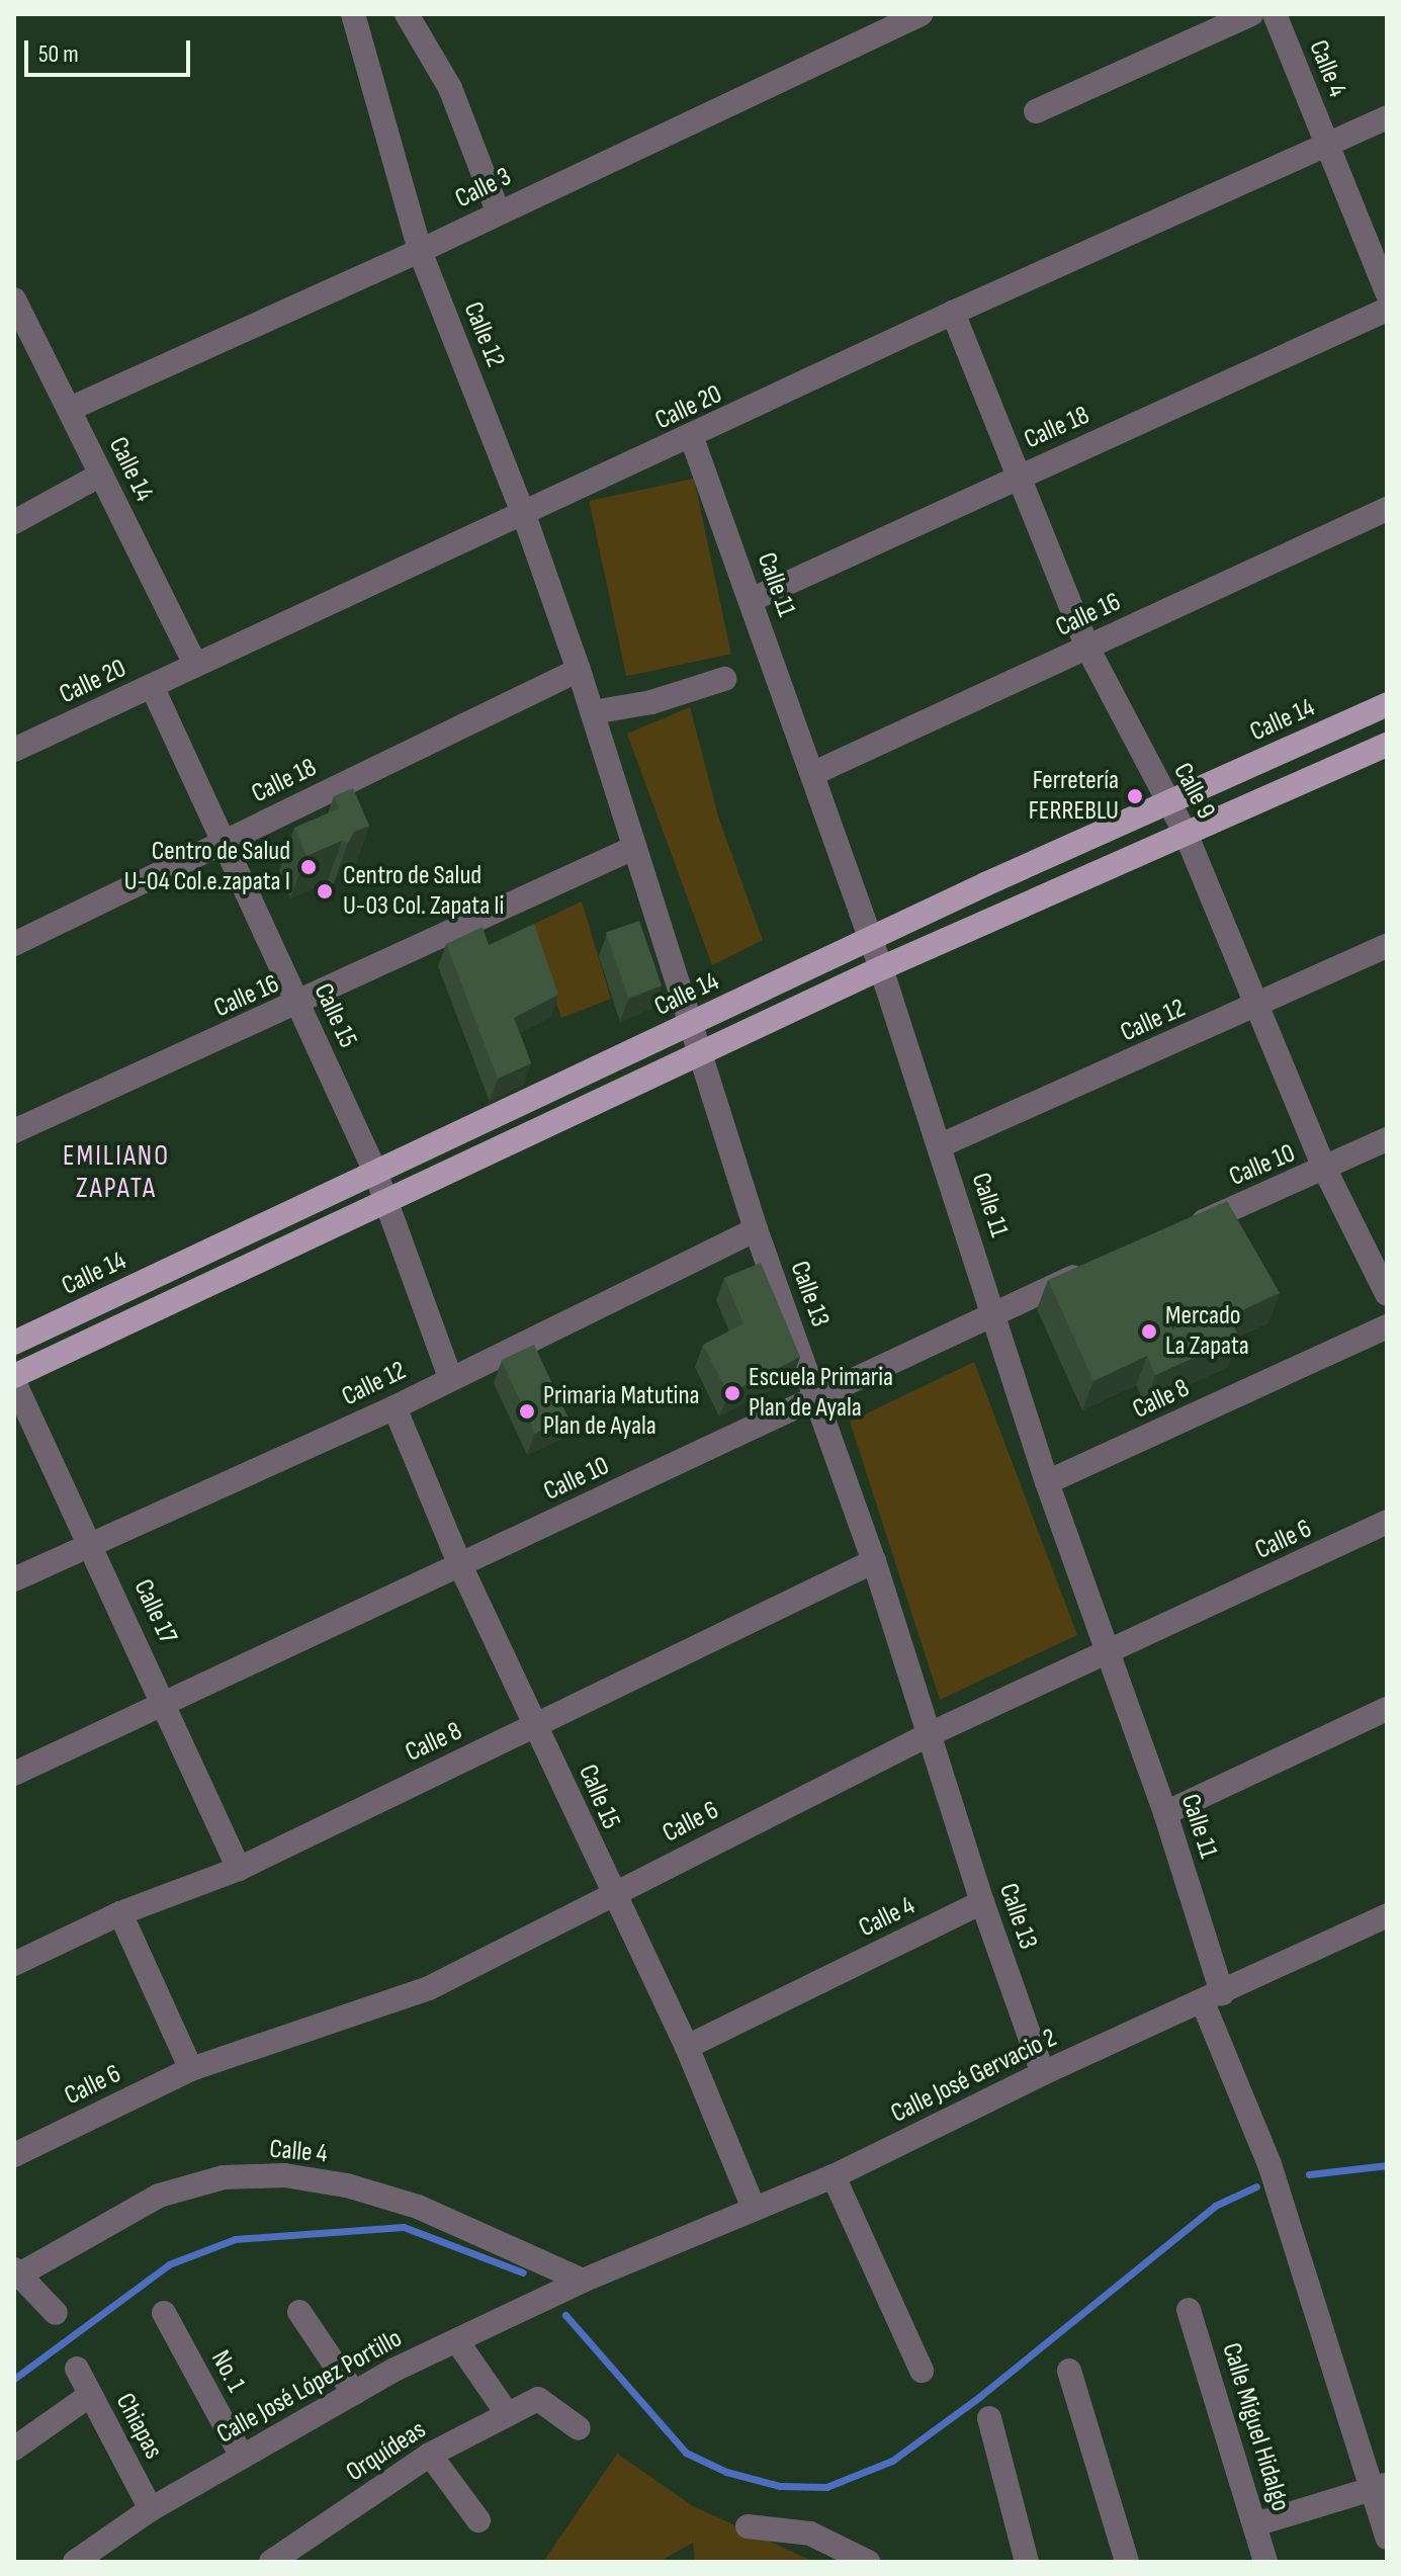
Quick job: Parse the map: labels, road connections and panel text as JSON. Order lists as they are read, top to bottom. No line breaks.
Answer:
{"streets":{"main road":["Calle 14"],"street":["Calle 4","Calle 3","Calle 12","Calle 20","Calle 18","Calle 11","Calle 16","Calle 9","Calle 15","Calle 10","Calle 13","Calle 8","Calle 6","Calle 17","Calle José Gervacio 2","No. 1","Calle José López Portillo","Chiapas","Calle Miguel Hidalgo","Orquídeas"]},"crossings":[["Calle 4","Calle 20"],["Calle 4","Calle 15"],["Calle 4","Calle 13"],["Calle 4","Calle José Gervacio 2"],["Calle 4","Calle José López Portillo"],["Calle 3","Calle 12"],["Calle 3","Calle 14"],["Calle 12","Calle 20"],["Calle 12","Calle 18"],["Calle 12","Calle 11"],["Calle 12","Calle 9"],["Calle 12","Calle 15"],["Calle 12","Calle 13"],["Calle 12","Calle 17"],["Calle 20","Calle 14"],["Calle 20","Calle 11"],["Calle 20","Calle 9"],["Calle 20","Calle 15"],["Calle 18","Calle 11"],["Calle 18","Calle 9"],["Calle 18","Calle 15"],["Calle 18","Calle 13"],["Calle 14","Calle 11"],["Calle 14","Calle 9"],["Calle 14","Calle 15"],["Calle 14","Calle 13"],["Calle 11","Calle 16"],["Calle 11","Calle 10"],["Calle 11","Calle 8"],["Calle 11","Calle 6"],["Calle 11","Calle José Gervacio 2"],["Calle 16","Calle 9"],["Calle 16","Calle 15"],["Calle 16","Calle 13"],["Calle 9","Calle 10"],["Calle 15","Calle 10"],["Calle 15","Calle 8"],["Calle 15","Calle 6"],["Calle 15","Calle José Gervacio 2"],["Calle 10","Calle 13"],["Calle 10","Calle 17"],["Calle 13","Calle 8"],["Calle 13","Calle 6"],["Calle 13","Calle José Gervacio 2"],["Calle 8","Calle 17"],["Calle José Gervacio 2","Calle José López Portillo"],["No. 1","Calle José López Portillo"],["Calle José López Portillo","Chiapas"]],"districts":["EMILIANO ZAPATA"],"places":["Ferretería FERREBLU","Centro de Salud U-04 Col.e.zapata I","Centro de Salud U-03 Col. Zapata Ii","Mercado La Zapata","Escuela Primaria Plan de Ayala","Primaria Matutina Plan de Ayala"],"scale_bar":"50 m"}
